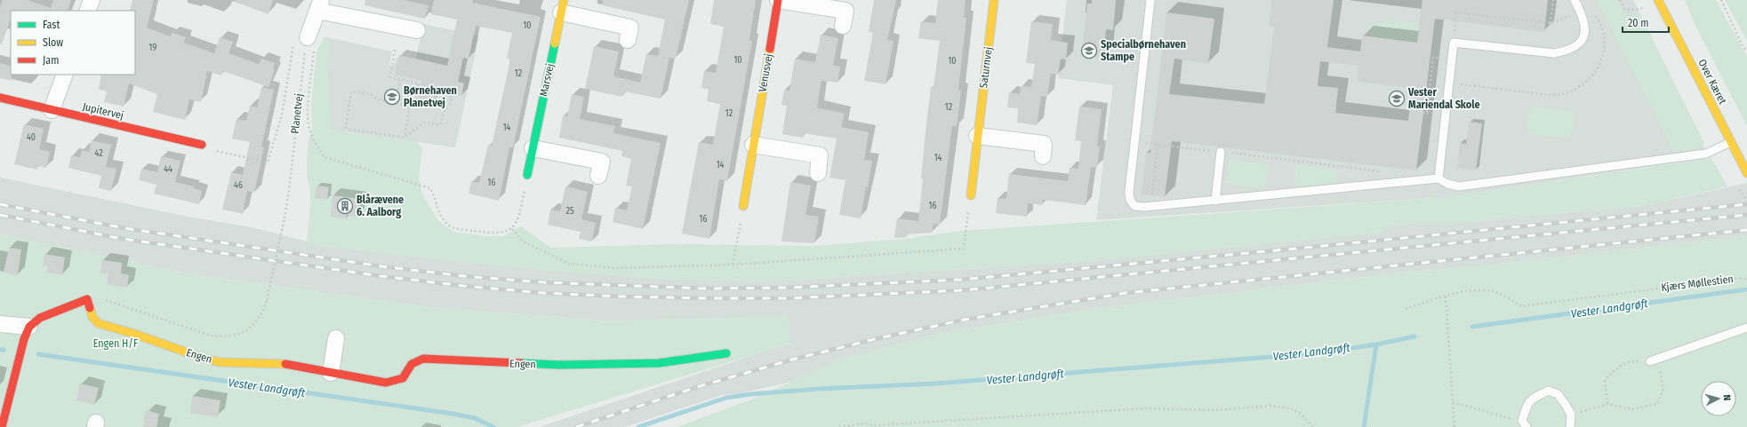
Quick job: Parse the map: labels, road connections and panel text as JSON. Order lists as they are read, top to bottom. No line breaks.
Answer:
{"streets":{"street":["Saturnvej","Venusvej","Marsvej","Over Kæret","Jupitervej","Engen"],"path":["Planetvej","Kjærs Møllestien"]},"crossings":[["Planetvej","Engen"]],"water":["Vester Landgrøft"],"parks":["Engen H/F"],"places":{"school or university":["Specialbørnehaven Stampe","Børnehaven Planetvej","Vester Mariendal Skole"],"building":["Blårævene 6. Aalborg"]},"house_numbers":["10","19","10","10","12","12","12","14","40","42","14","14","44","16","46","16","25","16"],"legend":["Fast","Slow","Jam"],"scale_bar":"20 m","north":"right"}
